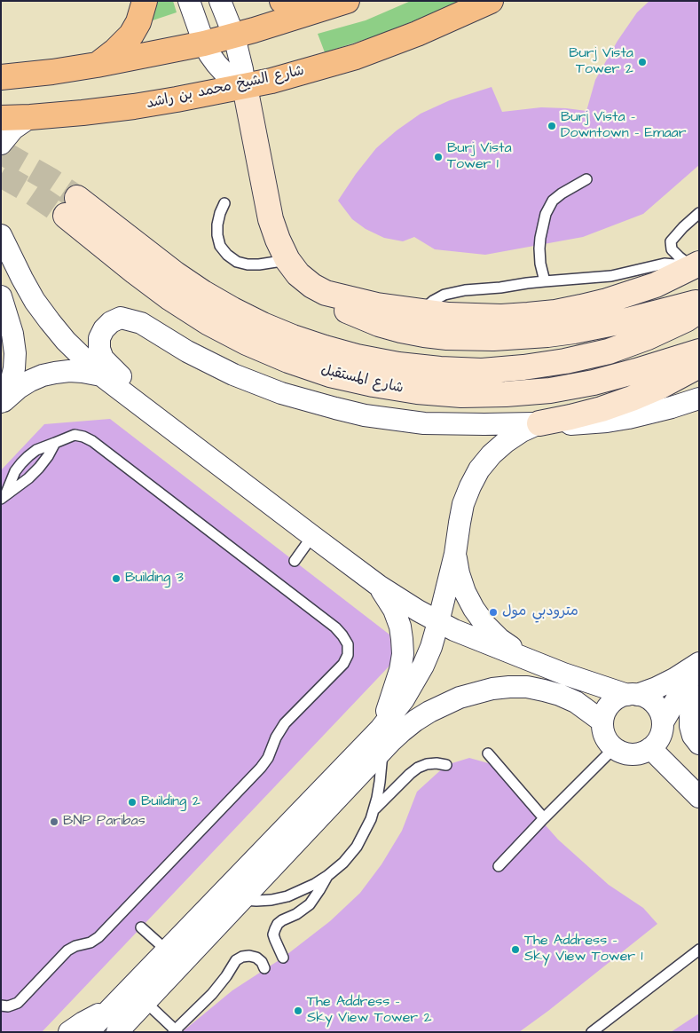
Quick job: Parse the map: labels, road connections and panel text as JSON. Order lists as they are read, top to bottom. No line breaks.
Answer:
{"streets":{"main road":["شارع الشيخ محمد بن راشد","شارع المستقبل"]},"places":["Burj Vista Tower 2","Burj Vista - Downtown - Emaar","Burj Vista Tower 1","Building 3","مترودبي مول","Building 2","BNP Paribas","The Address - Sky View Tower 1","The Address - Sky View Tower 2"]}
